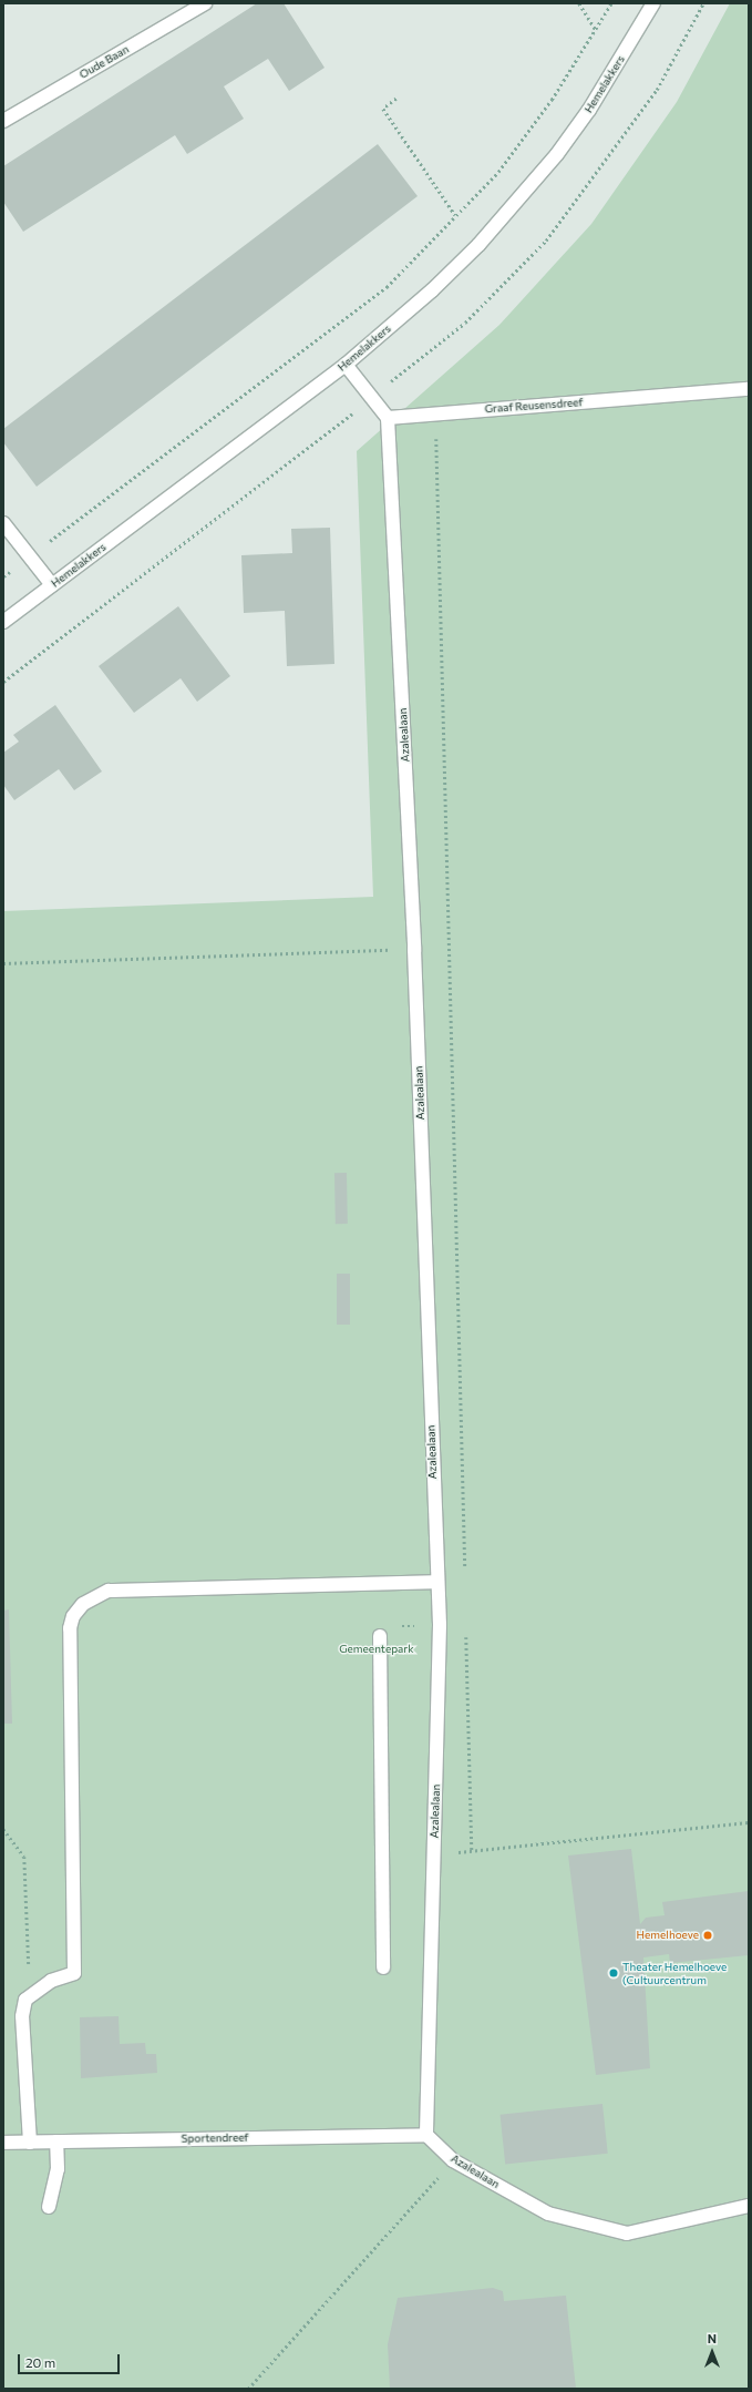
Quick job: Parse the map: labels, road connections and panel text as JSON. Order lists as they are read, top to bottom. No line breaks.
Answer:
{"streets":{"street":["Oude Baan","Hemelakkers","Graaf Reusensdreef","Azalealaan","Sportendreef"]},"crossings":[["Graaf Reusensdreef","Azalealaan"],["Azalealaan","Sportendreef"]],"parks":["Gemeentepark"],"places":["Hemelhoeve","Theater Hemelhoeve (Cultuurcentrum"],"scale_bar":"20 m","north":"top"}
